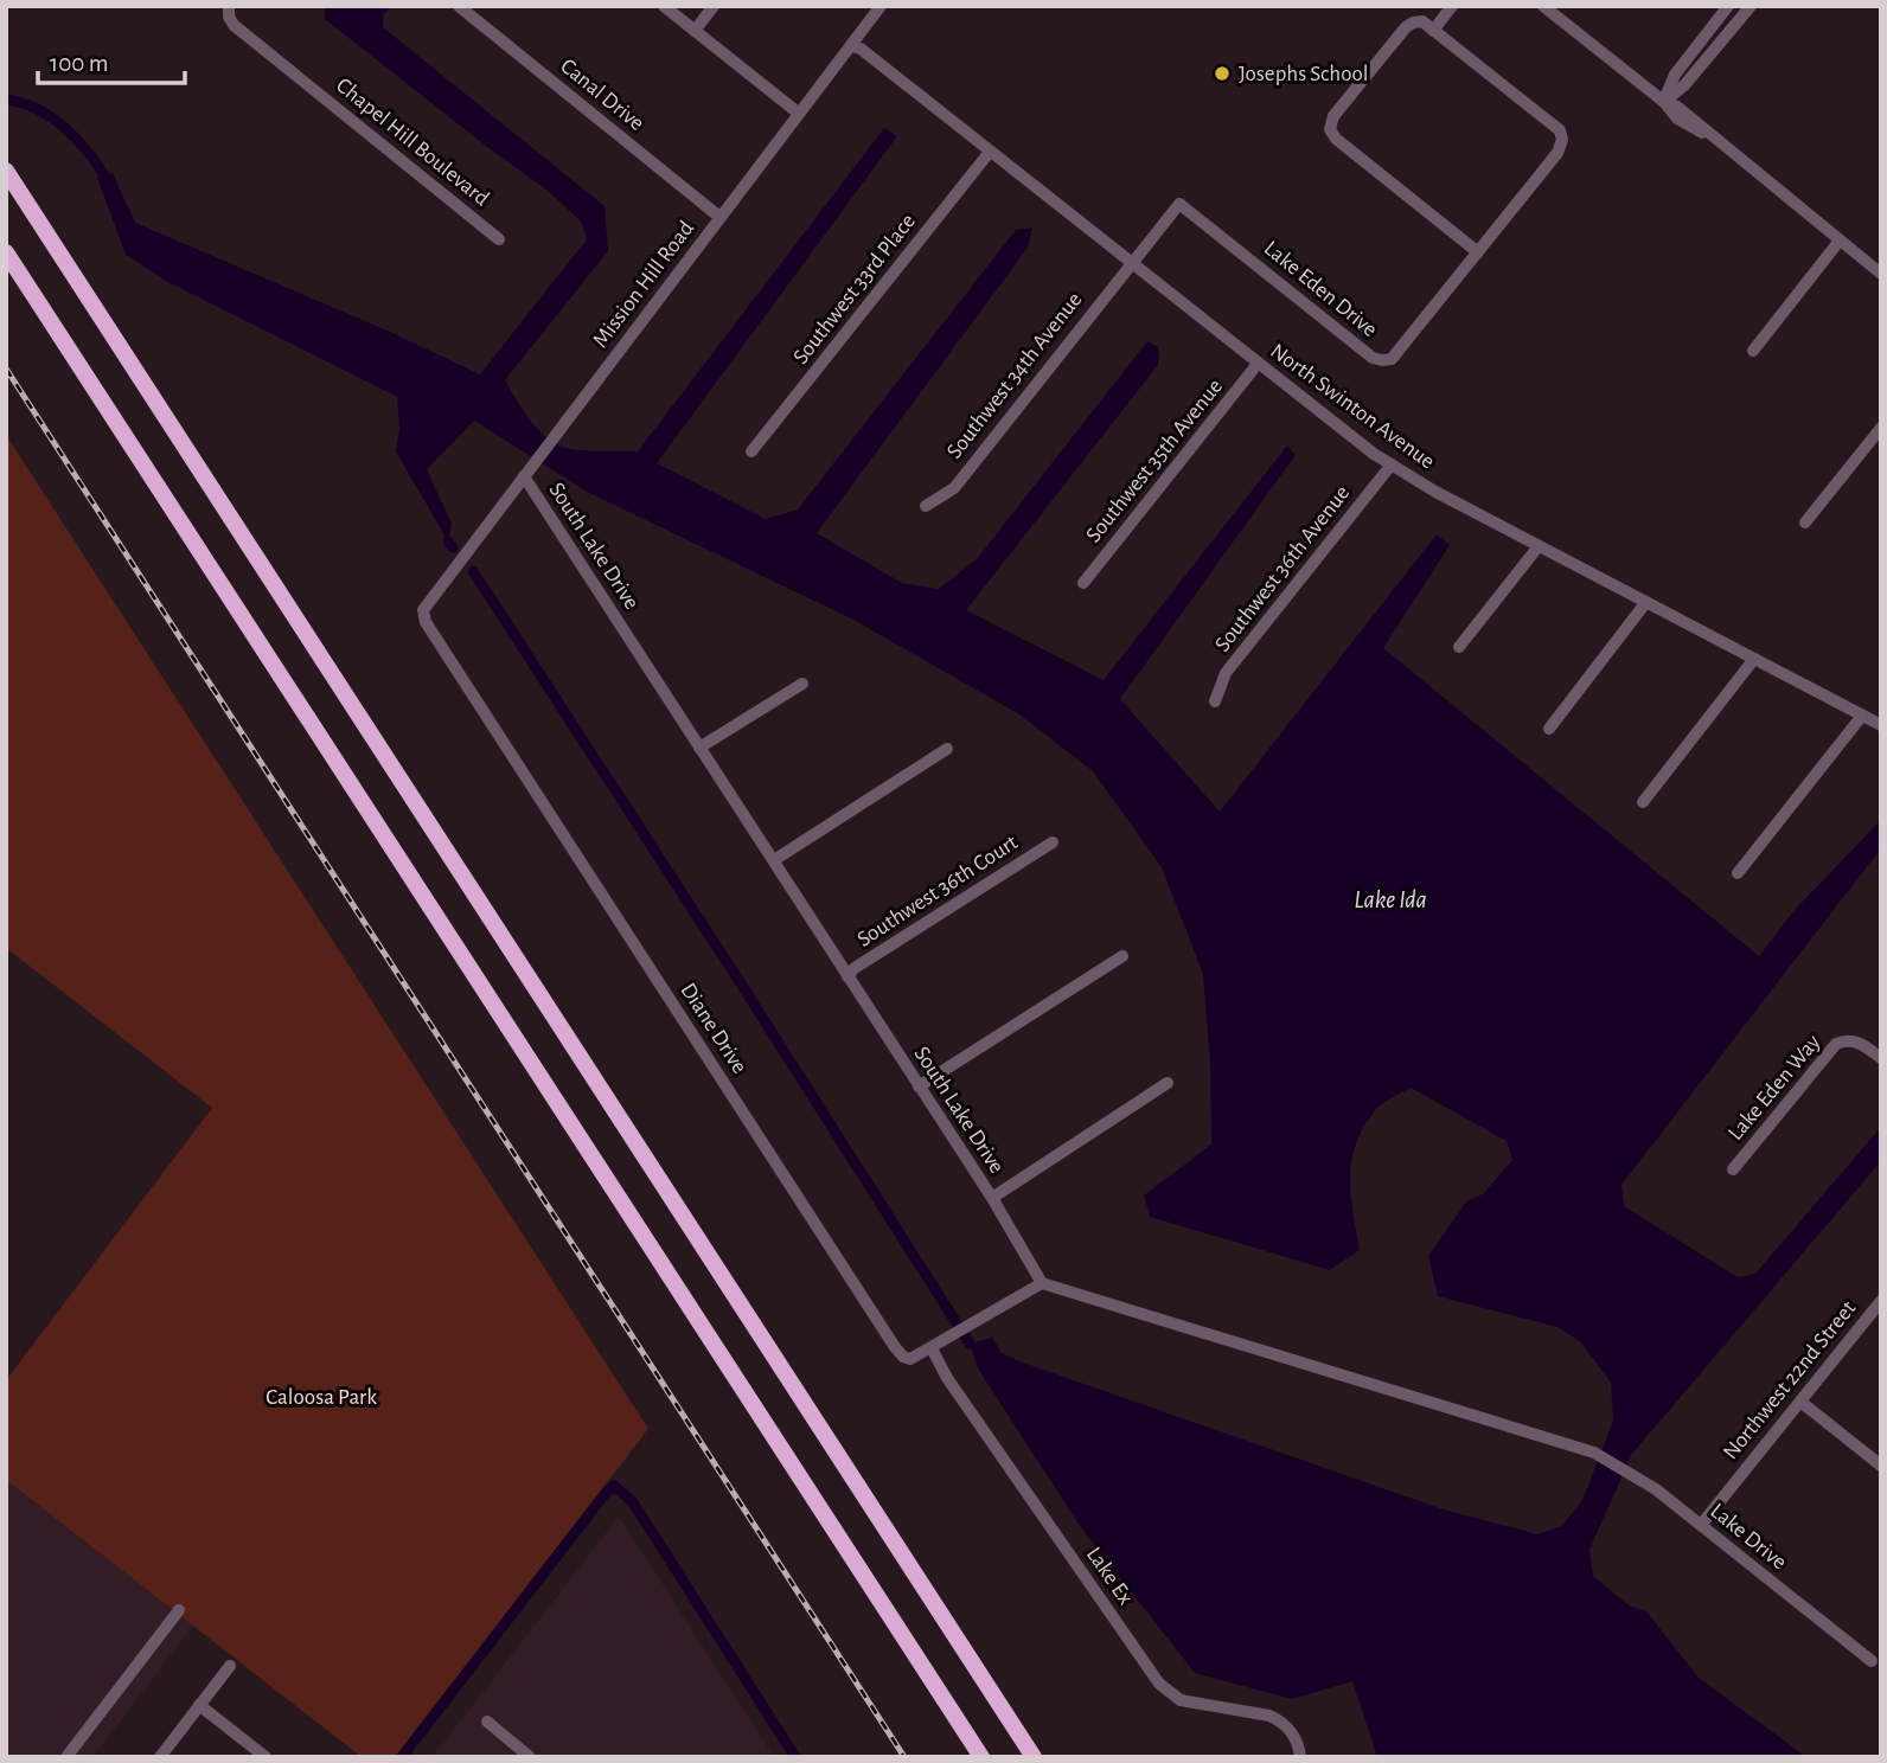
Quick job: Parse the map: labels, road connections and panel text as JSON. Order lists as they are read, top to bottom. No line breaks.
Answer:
{"streets":{"street":["Canal Drive","Chapel Hill Boulevard","Mission Hill Road","Southwest 33rd Place","Lake Eden Drive","Southwest 34th Avenue","North Swinton Avenue","Southwest 35th Avenue","South Lake Drive","Southwest 36th Avenue","Southwest 36th Court","Diane Drive","Lake Eden Way","Northwest 22nd Street","Lake Drive","Lake Ex"]},"crossings":[["Canal Drive","Mission Hill Road"],["Mission Hill Road","North Swinton Avenue"],["Mission Hill Road","South Lake Drive"],["Mission Hill Road","Diane Drive"],["Southwest 33rd Place","North Swinton Avenue"],["Lake Eden Drive","Southwest 34th Avenue"],["Lake Eden Drive","North Swinton Avenue"],["Southwest 34th Avenue","North Swinton Avenue"],["North Swinton Avenue","Southwest 35th Avenue"],["North Swinton Avenue","Southwest 36th Avenue"],["South Lake Drive","Southwest 36th Court"],["South Lake Drive","Lake Drive"],["Diane Drive","Lake Ex"],["Northwest 22nd Street","Lake Drive"]],"water":["Lake Ida"],"parks":["Caloosa Park"],"places":["Josephs School"],"scale_bar":"100 m"}
